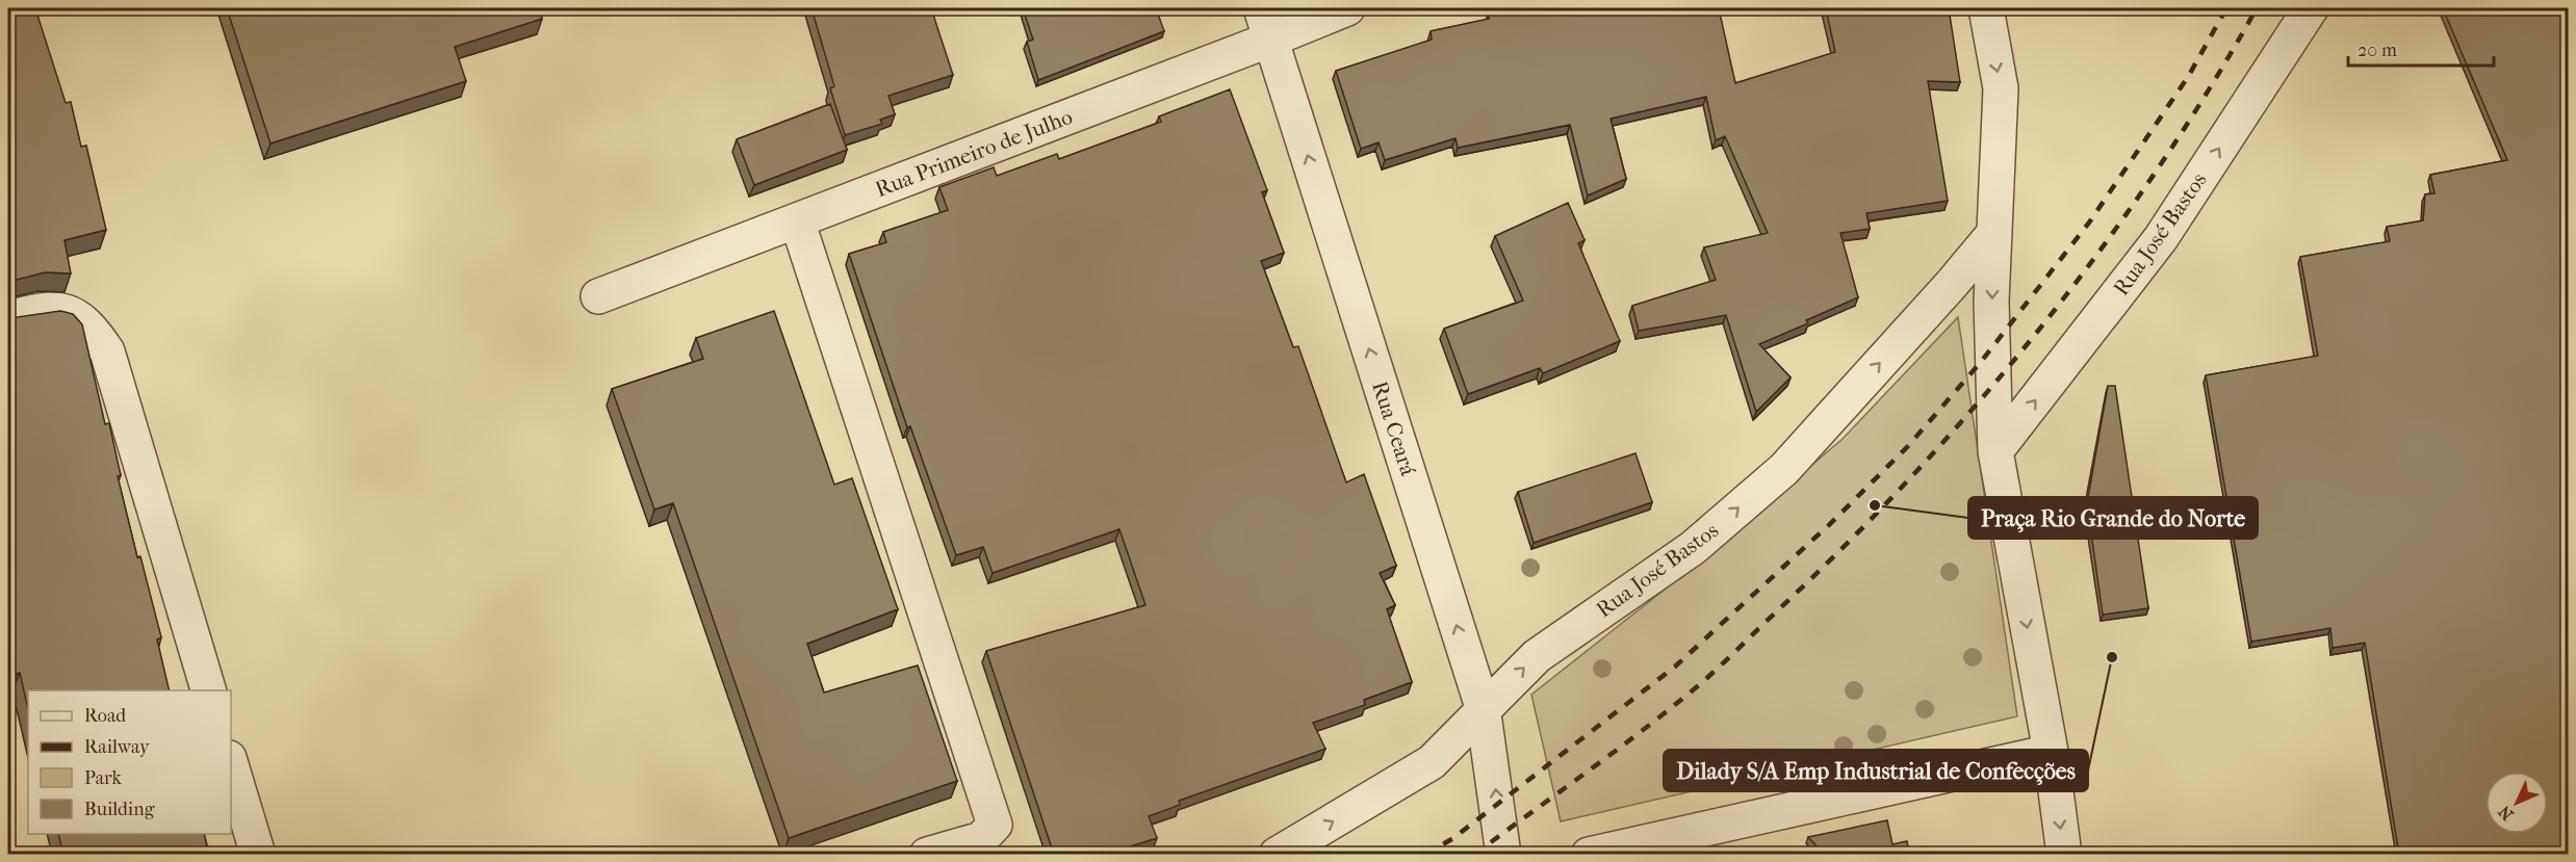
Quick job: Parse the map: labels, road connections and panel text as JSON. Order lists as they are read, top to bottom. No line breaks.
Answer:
{"streets":{"street":["Rua Primeiro de Julho","Rua José Bastos","Rua Ceará"]},"crossings":[["Rua Primeiro de Julho","Rua Ceará"],["Rua José Bastos","Rua Ceará"]],"one_way":["Rua José Bastos","Rua Ceará"],"places":["Praça Rio Grande do Norte","Dilady S/A Emp Industrial de Confecções"],"legend":["Road","Railway","Park","Building"],"scale_bar":"20 m","north":"bottom left"}
